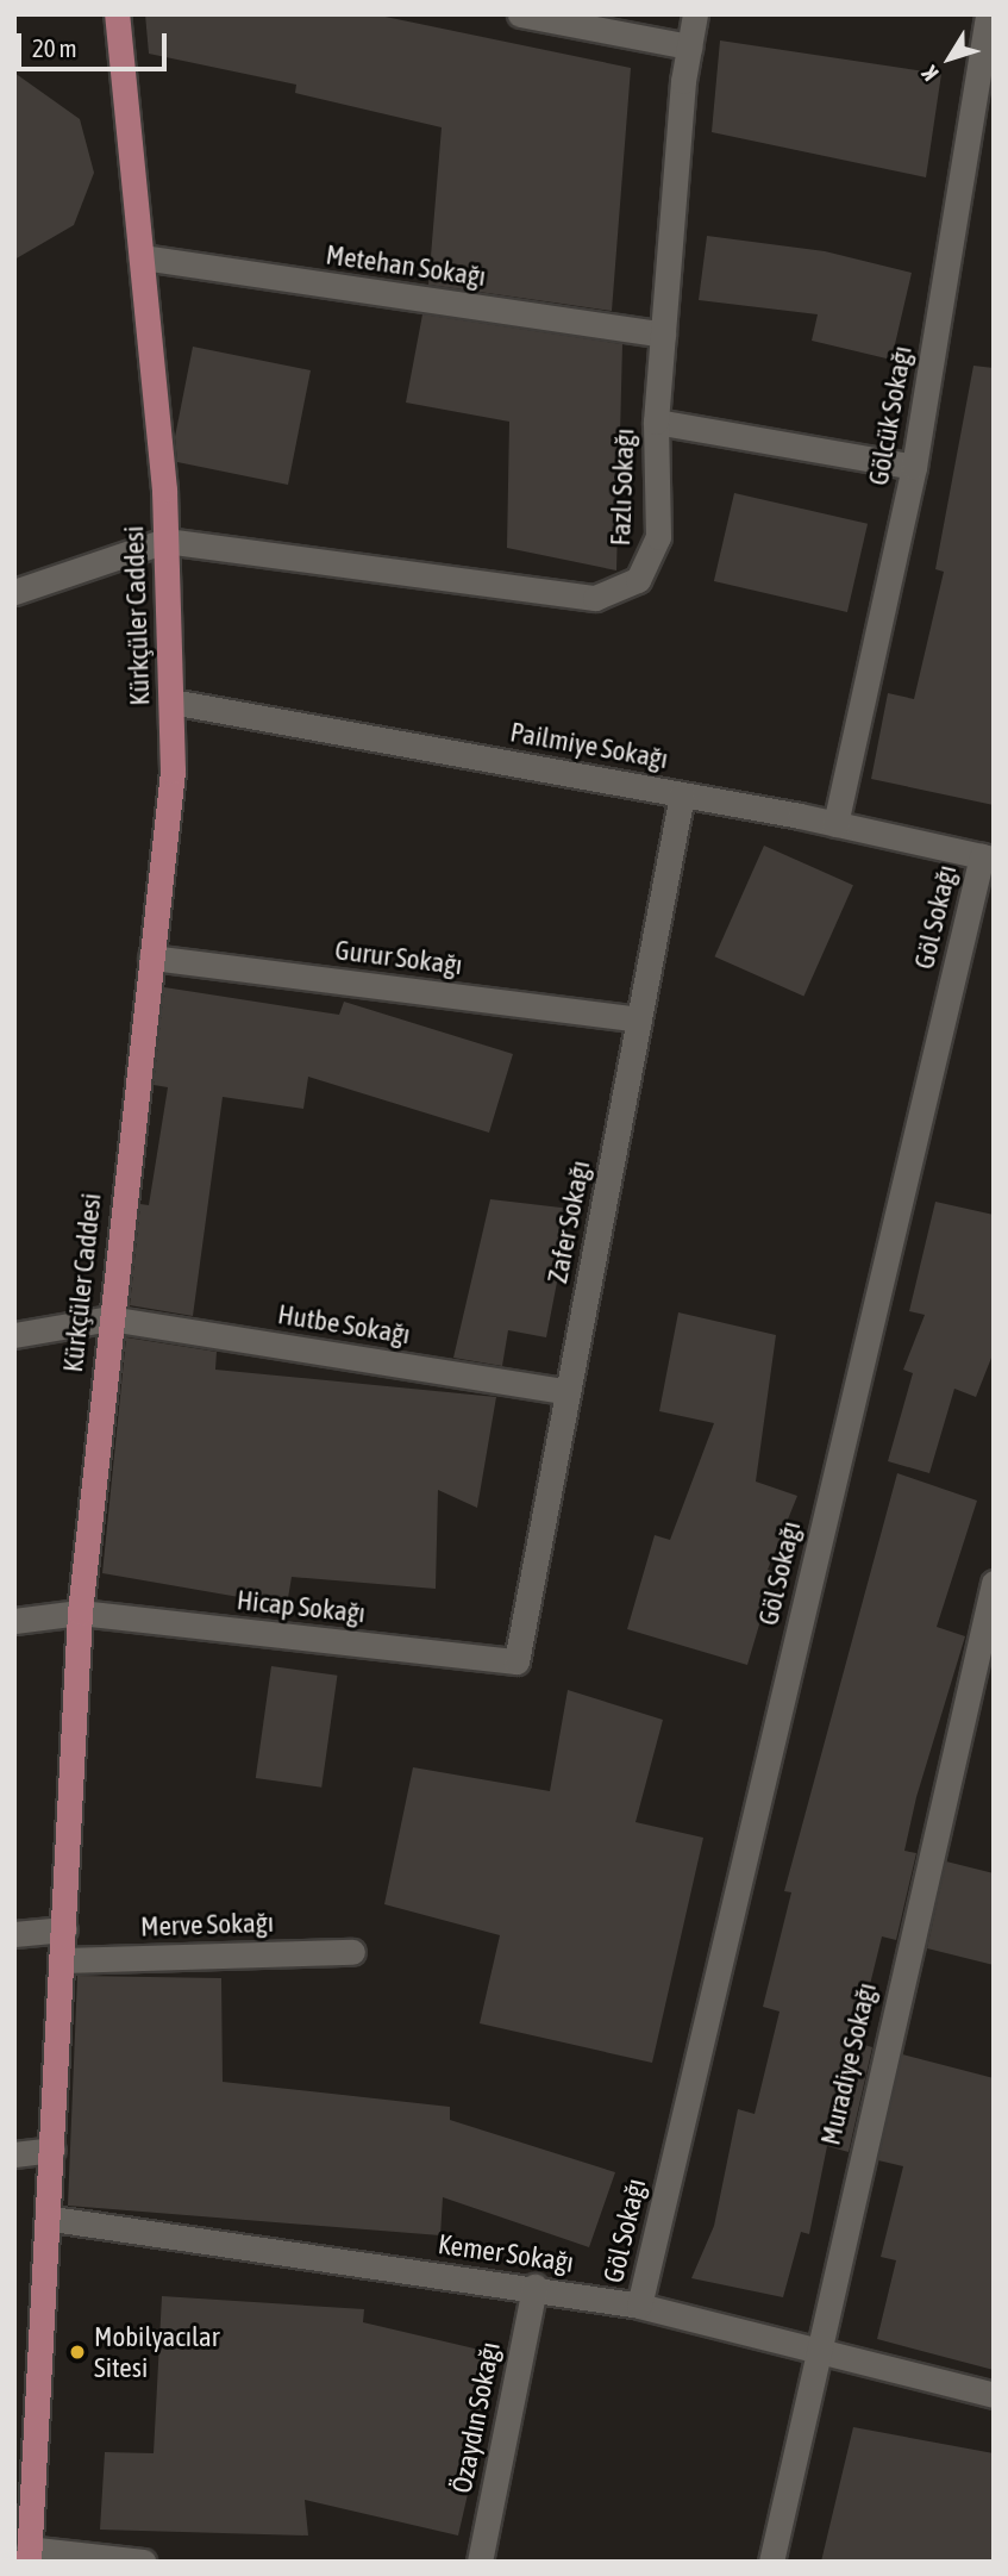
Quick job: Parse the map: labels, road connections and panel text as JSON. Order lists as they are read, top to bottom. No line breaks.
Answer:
{"streets":{"main road":["Kürkçüler Caddesi"],"street":["Metehan Sokağı","Gölcük Sokağı","Fazlı Sokağı","Pailmiye Sokağı","Göl Sokağı","Gurur Sokağı","Zafer Sokağı","Hutbe Sokağı","Hicap Sokağı","Merve Sokağı","Muradiye Sokağı","Kemer Sokağı","Özaydın Sokağı"]},"crossings":[["Metehan Sokağı","Fazlı Sokağı"],["Metehan Sokağı","Kürkçüler Caddesi"],["Gölcük Sokağı","Pailmiye Sokağı"],["Fazlı Sokağı","Kürkçüler Caddesi"],["Kürkçüler Caddesi","Pailmiye Sokağı"],["Kürkçüler Caddesi","Gurur Sokağı"],["Kürkçüler Caddesi","Hutbe Sokağı"],["Kürkçüler Caddesi","Hicap Sokağı"],["Kürkçüler Caddesi","Merve Sokağı"],["Kürkçüler Caddesi","Kemer Sokağı"],["Pailmiye Sokağı","Göl Sokağı"],["Pailmiye Sokağı","Zafer Sokağı"],["Göl Sokağı","Kemer Sokağı"],["Gurur Sokağı","Zafer Sokağı"],["Zafer Sokağı","Hutbe Sokağı"],["Zafer Sokağı","Hicap Sokağı"],["Muradiye Sokağı","Kemer Sokağı"],["Kemer Sokağı","Özaydın Sokağı"]],"places":["Mobilyacılar Sitesi"],"scale_bar":"20 m","north":"bottom left"}
